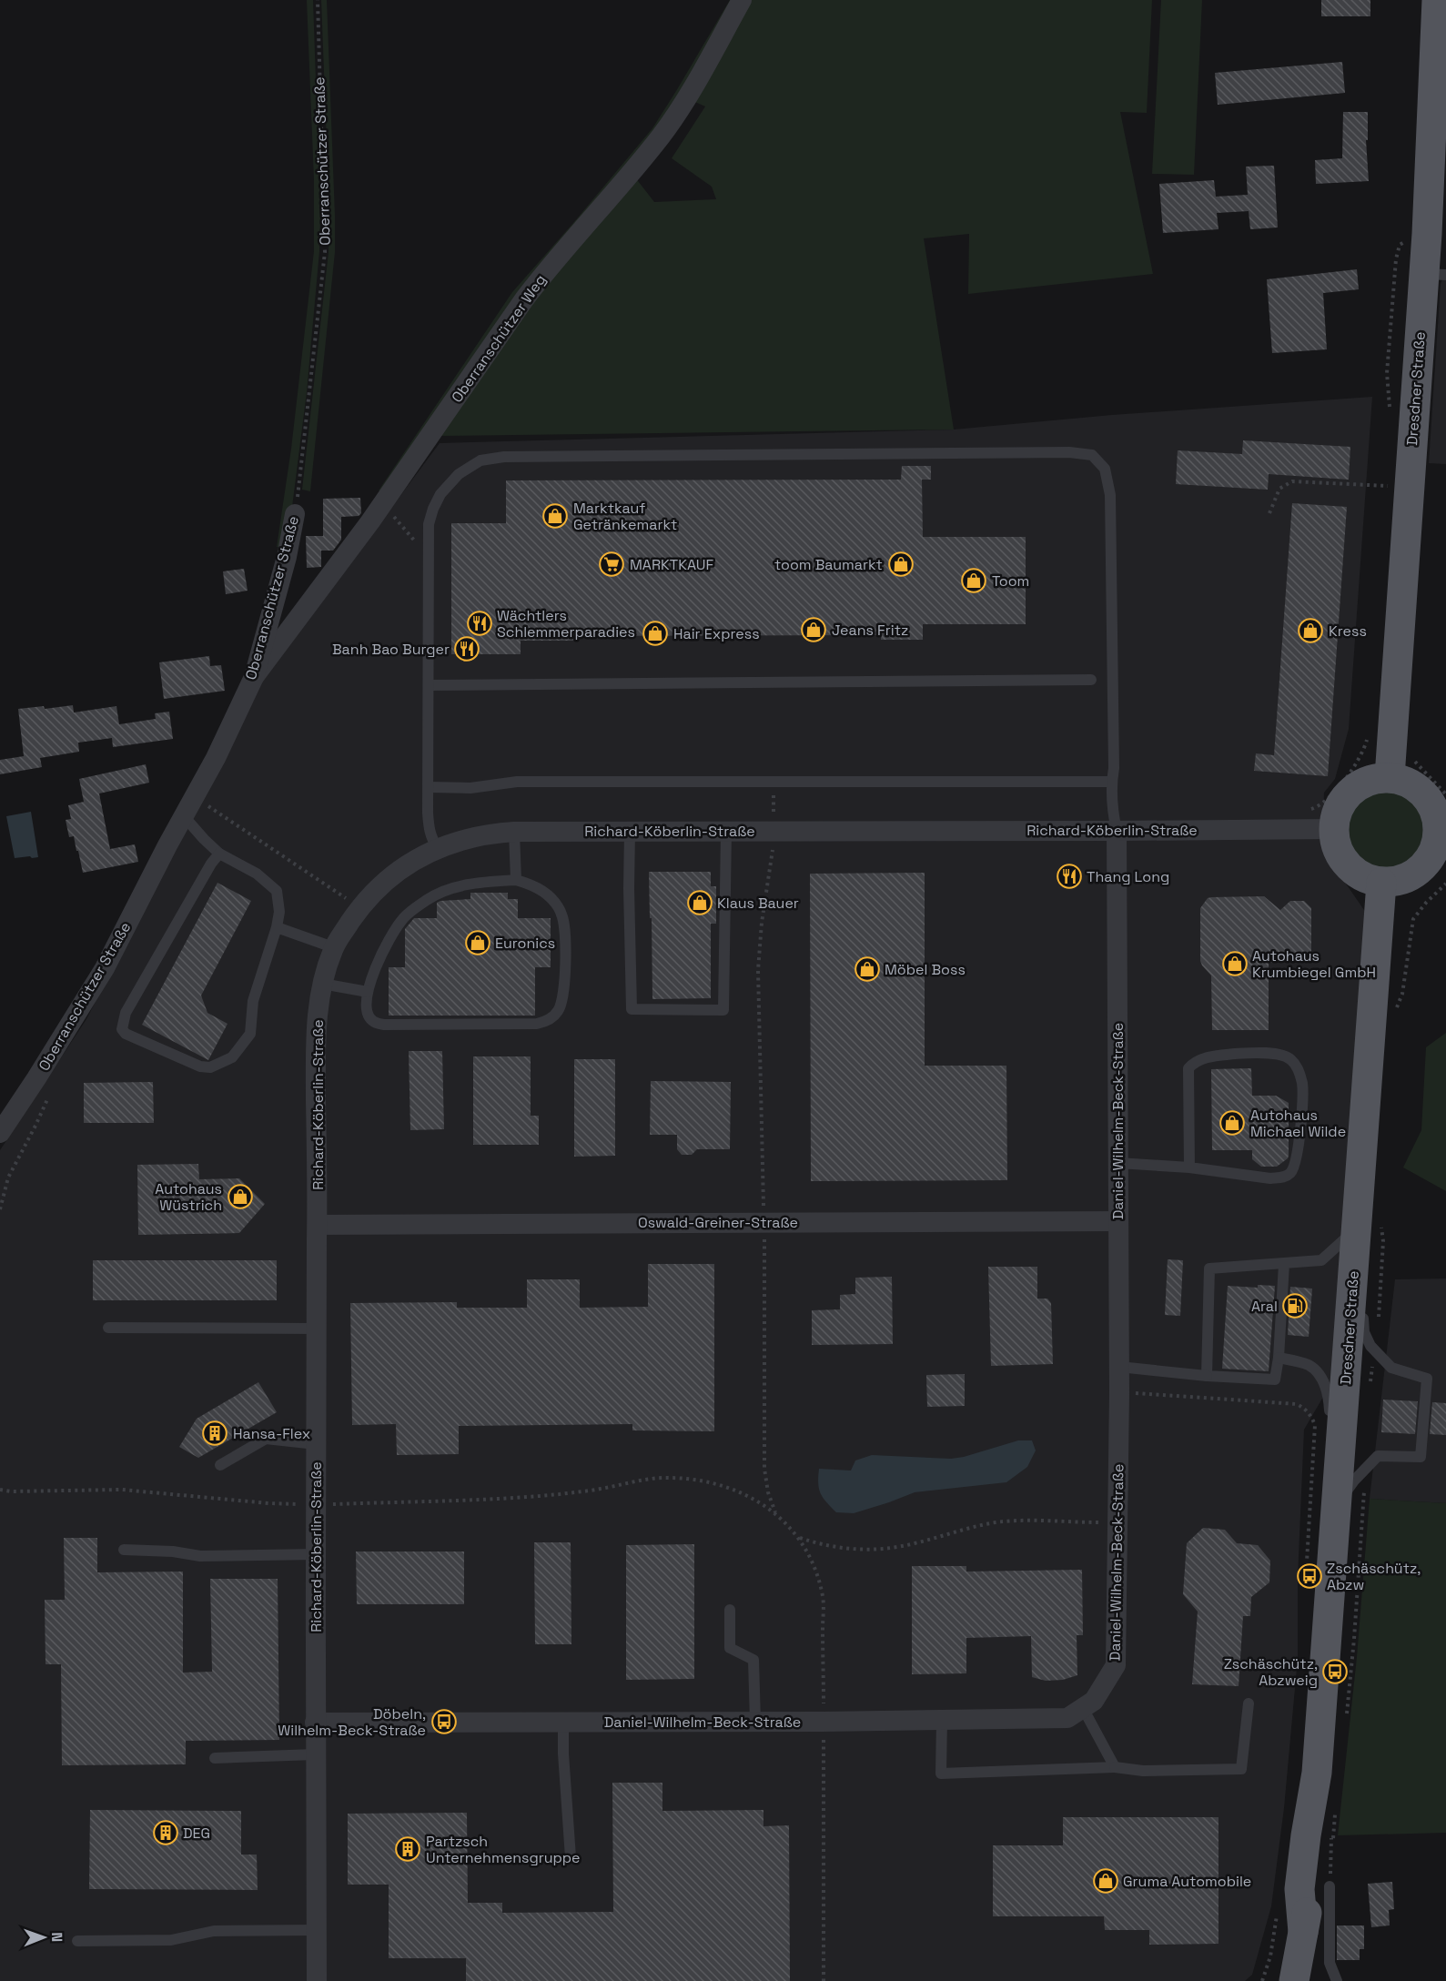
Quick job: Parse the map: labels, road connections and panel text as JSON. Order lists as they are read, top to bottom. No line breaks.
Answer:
{"streets":{"main road":["Dresdner Straße"],"street":["Oberranschützer Straße","Oberranschützer Weg","Richard-Köberlin-Straße","Daniel-Wilhelm-Beck-Straße","Oswald-Greiner-Straße"]},"crossings":[["Oberranschützer Straße","Oberranschützer Weg"],["Dresdner Straße","Richard-Köberlin-Straße"],["Richard-Köberlin-Straße","Daniel-Wilhelm-Beck-Straße"],["Richard-Köberlin-Straße","Oswald-Greiner-Straße"],["Daniel-Wilhelm-Beck-Straße","Oswald-Greiner-Straße"]],"places":{"shop":["Marktkauf Getränkemarkt","toom Baumarkt","Toom","Jeans Fritz","Kress","Hair Express","Klaus Bauer","Euronics","Autohaus Krumbiegel GmbH","Möbel Boss","Autohaus Michael Wilde","Autohaus Wüstrich","Gruma Automobile"],"supermarket":["MARKTKAUF"],"restaurant":["Wächtlers Schlemmerparadies","Banh Bao Burger","Thang Long"],"fuel station":["Aral"],"building":["Hansa-Flex","DEG","Partzsch Unternehmensgruppe"],"bus stop":["Zschäschütz, Abzw","Zschäschütz, Abzweig","Döbeln, Wilhelm-Beck-Straße"]},"north":"right"}
